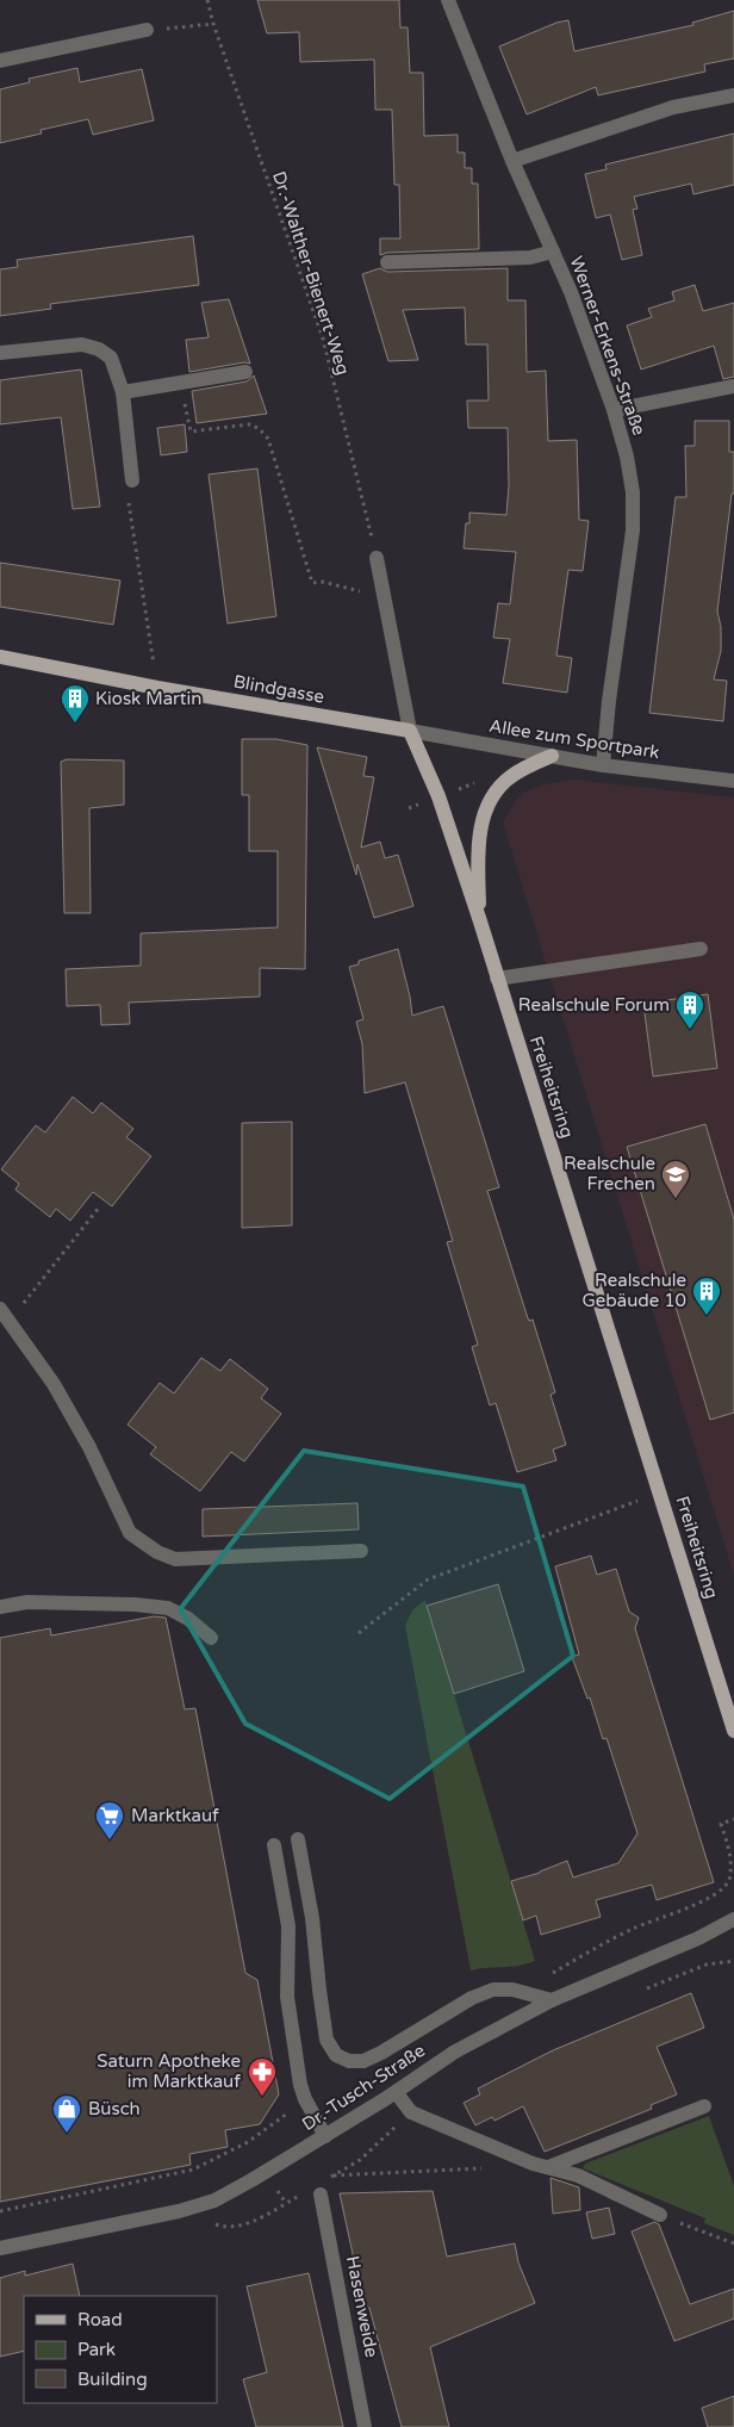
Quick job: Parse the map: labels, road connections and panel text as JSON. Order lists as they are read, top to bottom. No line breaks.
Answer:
{"streets":{"main road":["Blindgasse","Freiheitsring"],"street":["Werner-Erkens-Straße","Allee zum Sportpark","Dr.-Tusch-Straße","Hasenweide"],"path":["Dr.-Walther-Bienert-Weg"]},"crossings":[["Werner-Erkens-Straße","Allee zum Sportpark"],["Blindgasse","Allee zum Sportpark"],["Blindgasse","Freiheitsring"],["Allee zum Sportpark","Freiheitsring"]],"places":{"building":["Kiosk Martin","Realschule Forum","Realschule Gebäude 10"],"school or university":["Realschule Frechen"],"supermarket":["Marktkauf"],"pharmacy":["Saturn Apotheke im Marktkauf"],"shop":["Büsch"]},"legend":["Road","Park","Building"]}
